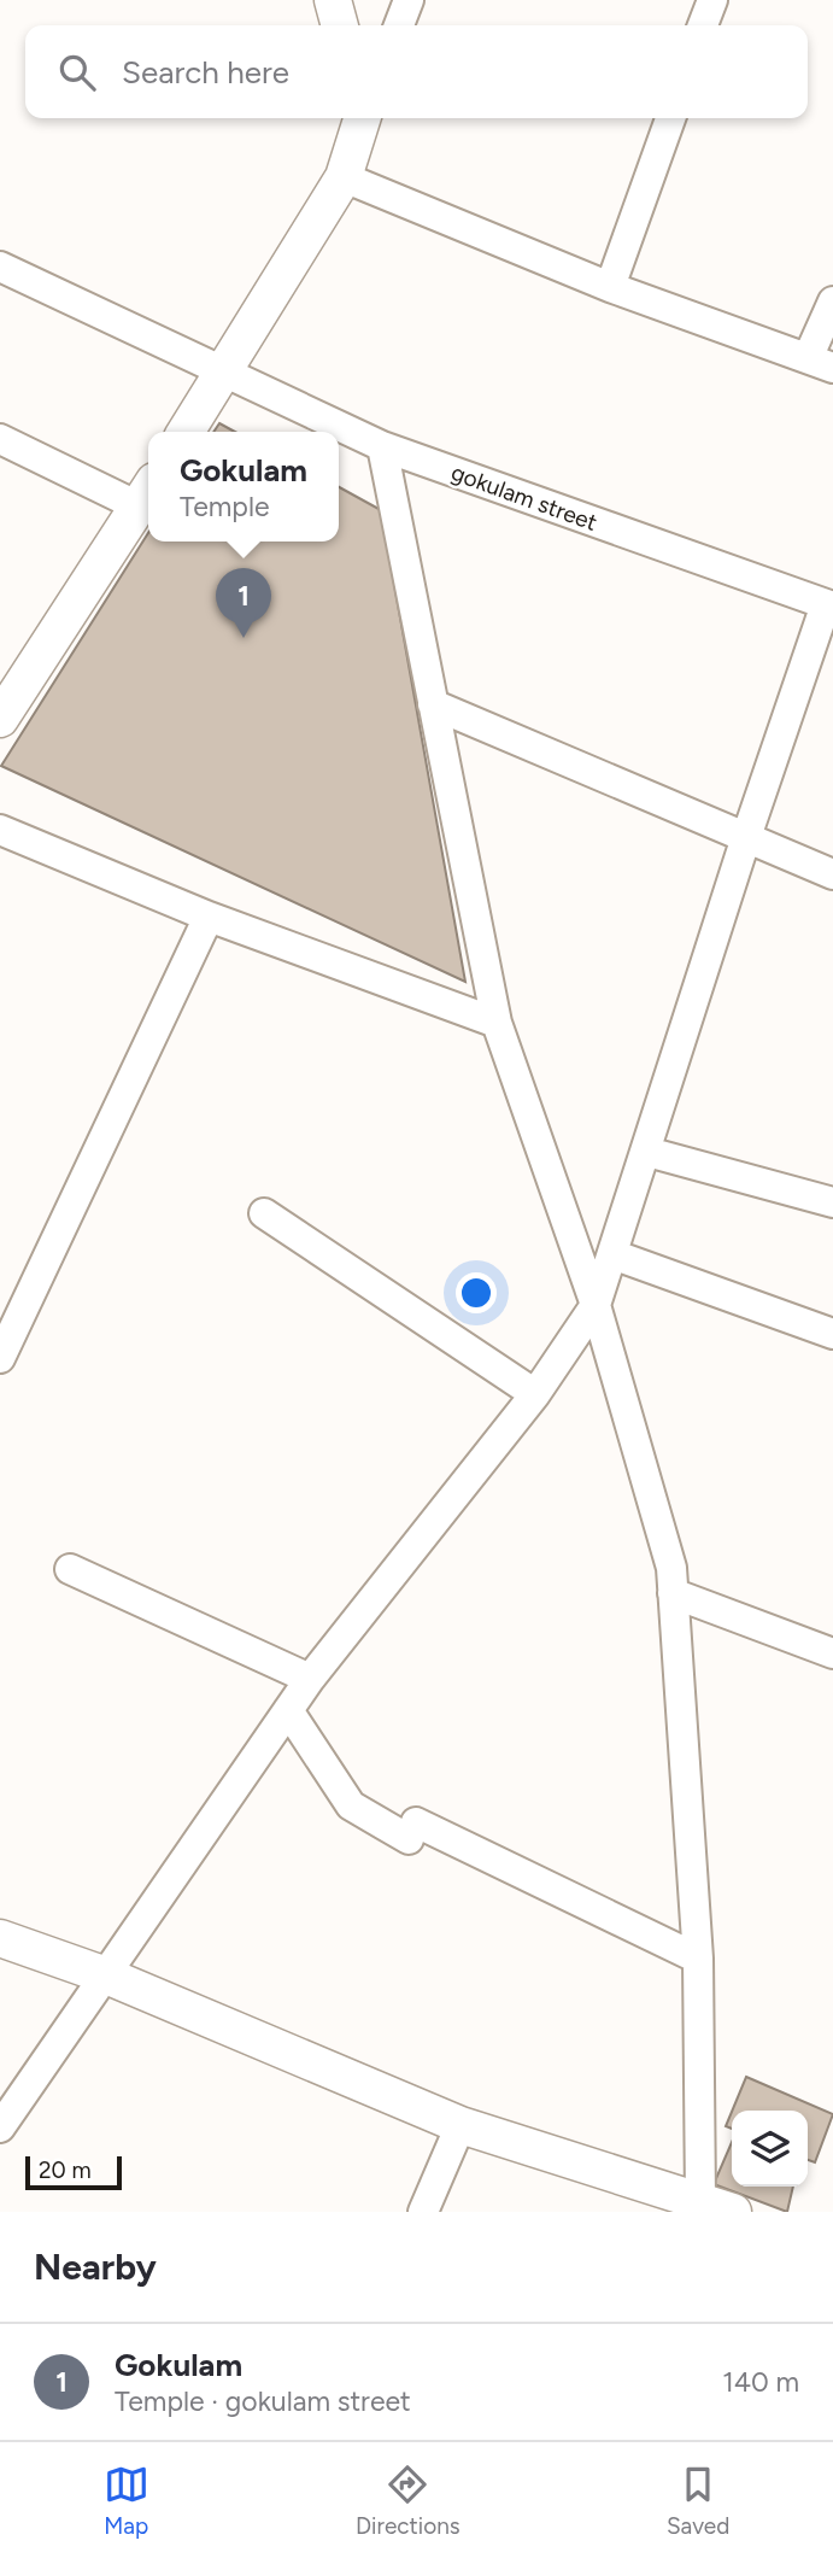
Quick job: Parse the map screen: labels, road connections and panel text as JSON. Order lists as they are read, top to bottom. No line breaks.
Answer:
{"streets":{"street":["gokulam street"]},"scale_bar":"20 m","page":{"search":"Search here","popup":["Gokulam","Temple"],"pins":"1","scale":"20 m","heading":"Nearby","list":[{"mark":"1","name":"Gokulam","note":"Temple · gokulam street","value":"140 m"}],"nav":["Map","Directions","Saved"]}}
